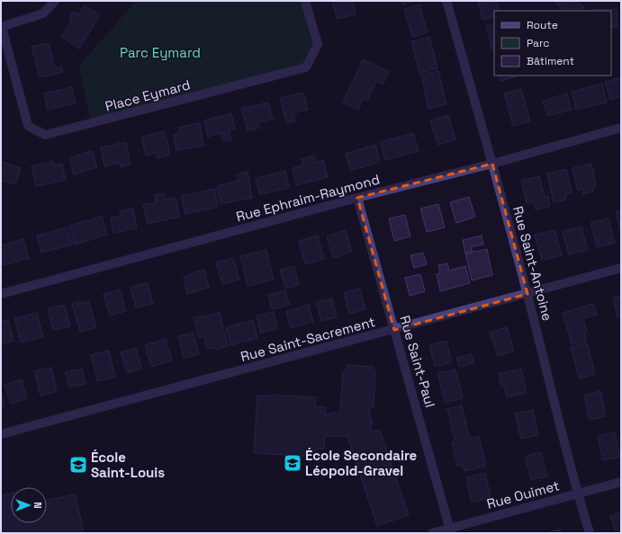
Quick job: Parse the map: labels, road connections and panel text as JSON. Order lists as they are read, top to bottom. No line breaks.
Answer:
{"streets":{"street":["Place Eymard","Rue Ephraim-Raymond","Rue Saint-Antoine","Rue Saint-Sacrement","Rue Saint-Paul","Rue Ouimet"]},"crossings":[["Rue Ephraim-Raymond","Rue Saint-Antoine"],["Rue Ephraim-Raymond","Rue Saint-Paul"],["Rue Saint-Antoine","Rue Saint-Sacrement"],["Rue Saint-Antoine","Rue Ouimet"],["Rue Saint-Sacrement","Rue Saint-Paul"],["Rue Saint-Paul","Rue Ouimet"]],"parks":["Parc Eymard"],"places":{"school or university":["École Secondaire Léopold-Gravel","École Saint-Louis"]},"legend":["Route","Parc","Bâtiment"],"north":"right"}
